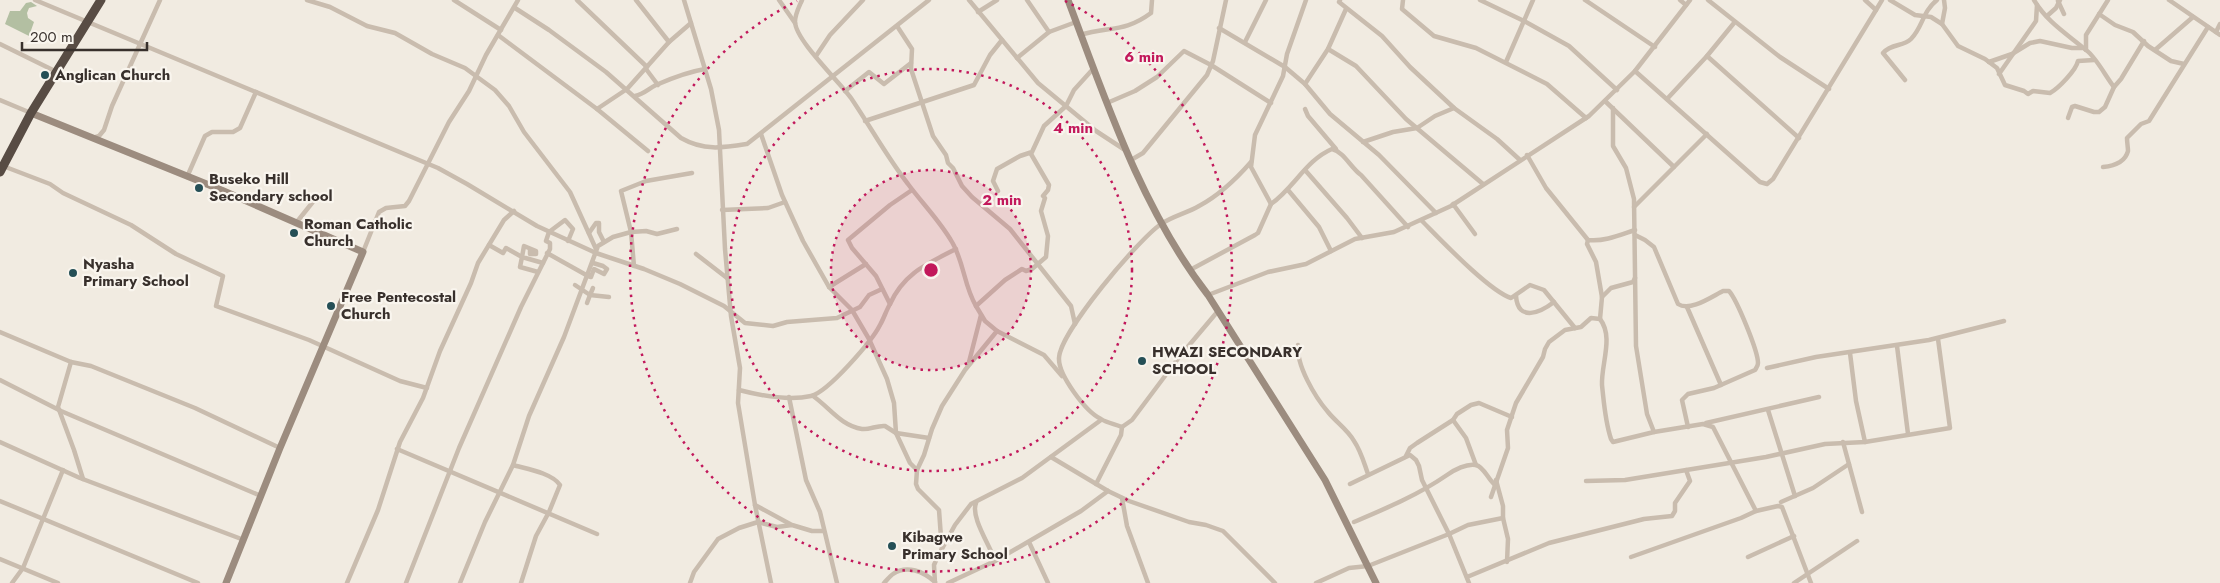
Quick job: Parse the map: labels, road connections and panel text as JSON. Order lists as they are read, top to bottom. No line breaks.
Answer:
{"places":["Anglican Church","Buseko Hill Secondary school","Roman Catholic Church","Nyasha Primary School","Free Pentecostal Church","HWAZI SECONDARY SCHOOL","Kibagwe Primary School"],"scale_bar":"200 m","rings":["6 min","4 min","2 min"]}
